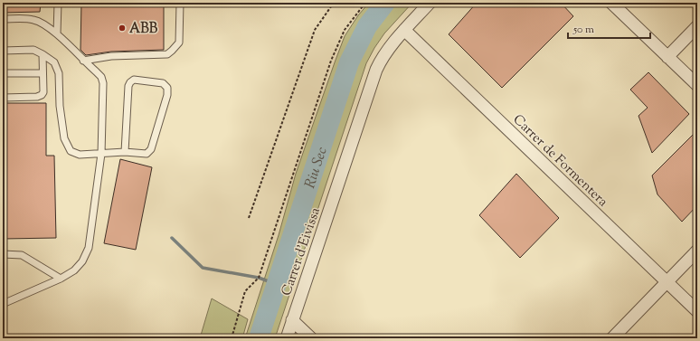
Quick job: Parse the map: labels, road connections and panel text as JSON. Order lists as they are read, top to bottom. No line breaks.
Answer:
{"streets":{"street":["Carrer de Formentera","Carrer d'Eivissa"]},"crossings":[["Carrer de Formentera","Carrer d'Eivissa"]],"water":["Riu Sec"],"places":["ABB"],"scale_bar":"50 m"}
